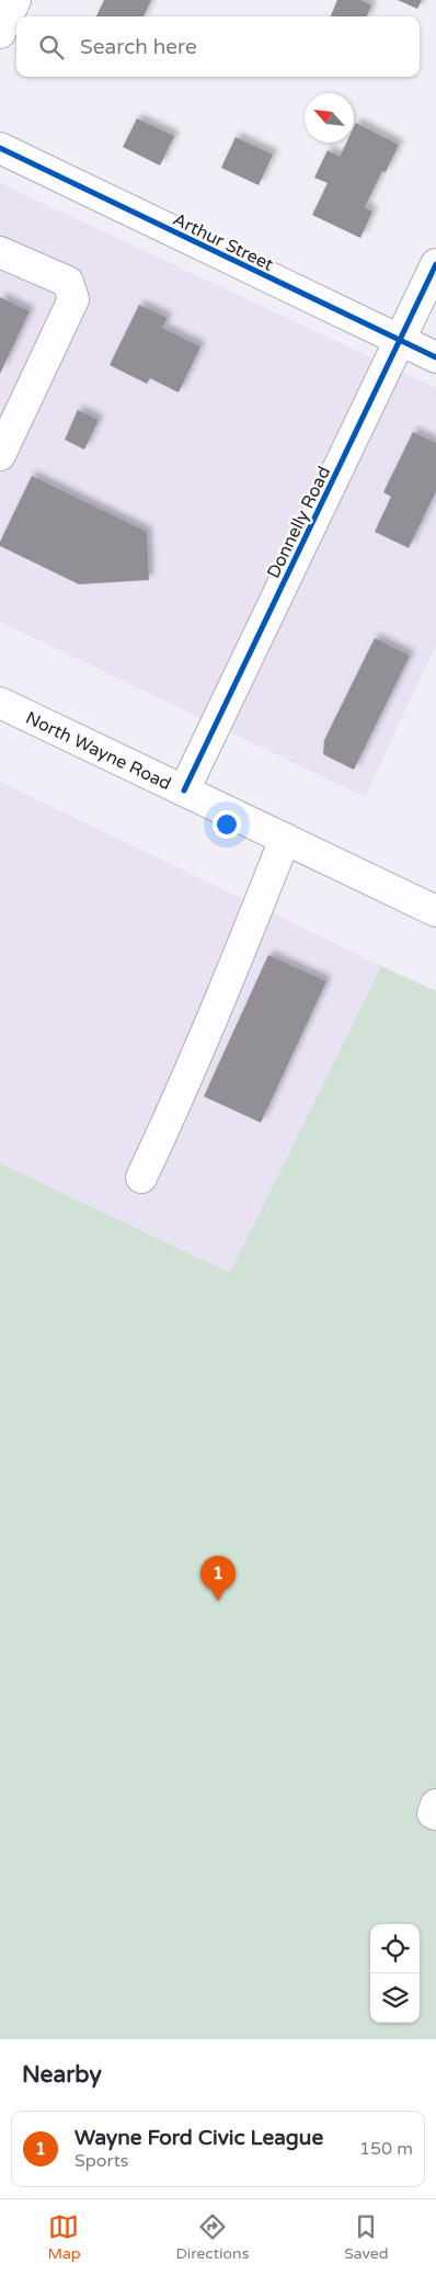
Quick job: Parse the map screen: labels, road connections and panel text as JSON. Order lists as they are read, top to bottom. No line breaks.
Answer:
{"streets":{"street":["Arthur Street","Donnelly Road","North Wayne Road"]},"crossings":[["Arthur Street","Donnelly Road"],["Donnelly Road","North Wayne Road"]],"north":"top left","page":{"search":"Search here","pins":"1","heading":"Nearby","list":[{"mark":"1","name":"Wayne Ford Civic League","note":"Sports","value":"150 m"}],"nav":["Map","Directions","Saved"]}}
